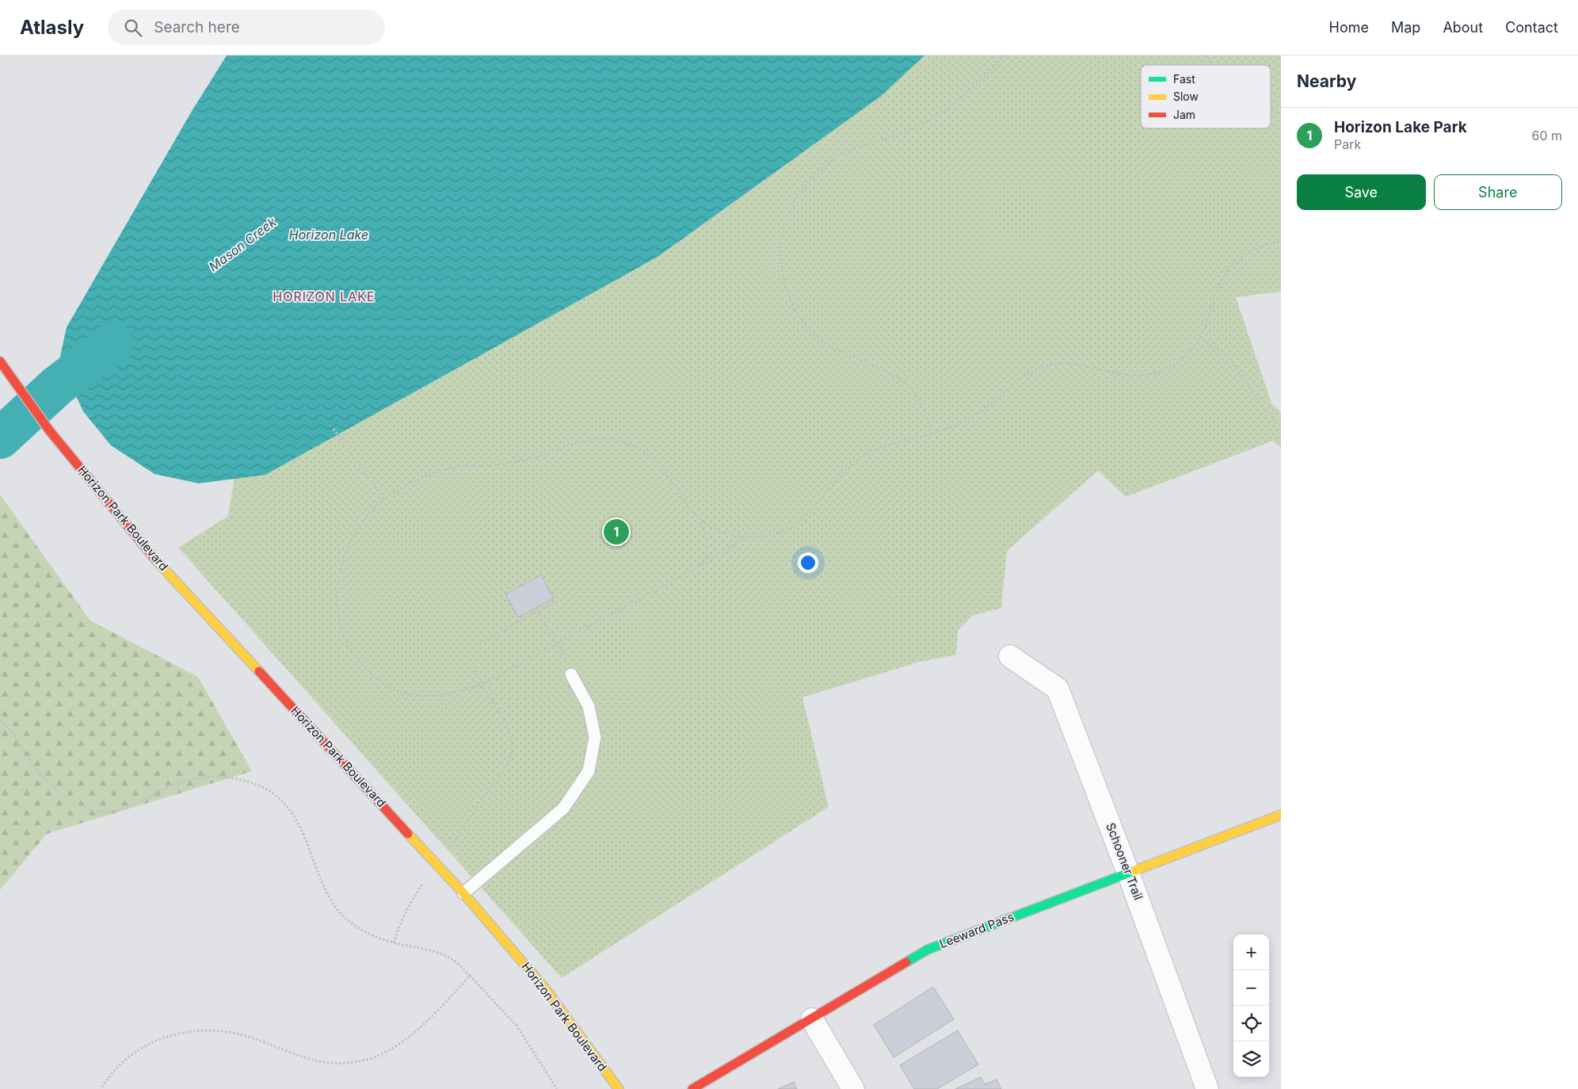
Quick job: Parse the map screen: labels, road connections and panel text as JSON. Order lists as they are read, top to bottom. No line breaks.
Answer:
{"streets":{"street":["Horizon Park Boulevard","Schooner Trail","Leeward Pass"]},"crossings":[["Schooner Trail","Leeward Pass"]],"districts":["HORIZON LAKE"],"water":["Horizon Lake","Mason Creek"],"legend":["Fast","Slow","Jam"],"page":{"header":"Atlasly","search":"Search here","nav":["Home","Map","About","Contact"],"heading":"Nearby","list":[{"mark":"1","name":"Horizon Lake Park","note":"Park","value":"60 m"}],"buttons":["Save","Share"],"pins":"1","map_buttons":["+","−"]}}
